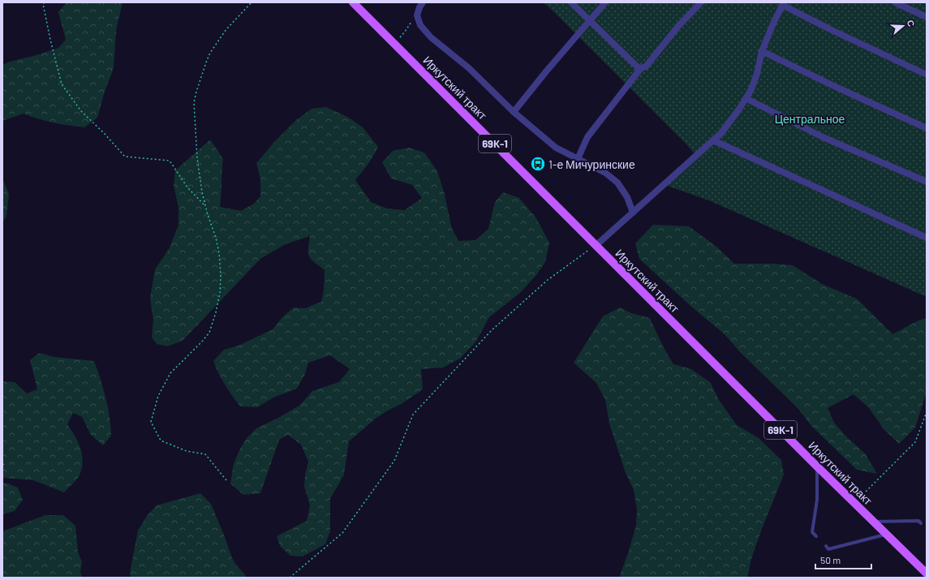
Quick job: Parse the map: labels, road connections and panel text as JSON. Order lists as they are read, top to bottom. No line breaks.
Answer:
{"streets":{"main road":["Иркутский тракт","69К-1"]},"parks":["Центральное"],"places":{"bus stop":["1-е Мичуринские"]},"scale_bar":"50 m","north":"right"}
